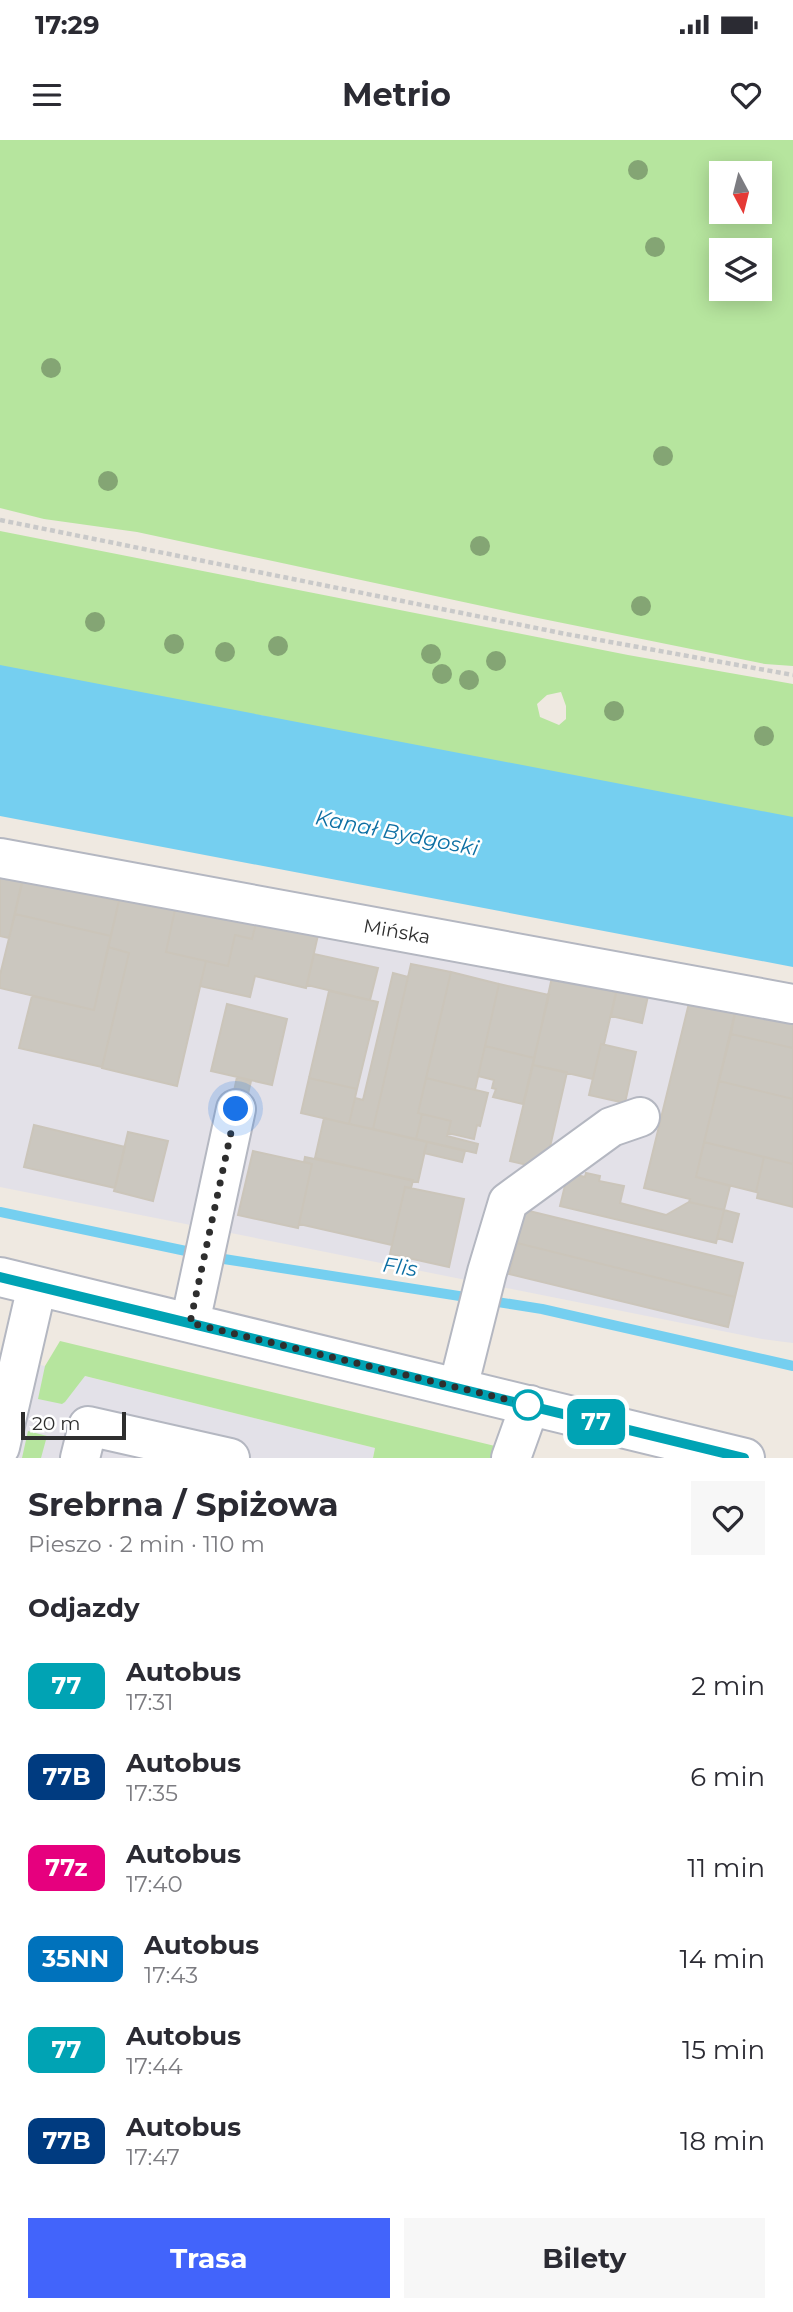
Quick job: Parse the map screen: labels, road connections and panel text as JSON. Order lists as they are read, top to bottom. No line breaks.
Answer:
{"streets":{"street":["Mińska"]},"water":["Kanał Bydgoski","Flis"],"lines":["bus line 77"],"scale_bar":"20 m","north":"bottom","page":{"status":"17:29","header":"Metrio","on_map":"77","scale":"20 m","heading":[["Srebrna / Spiżowa","Pieszo · 2 min · 110 m"],"Odjazdy"],"list":[{"mark":"77","name":"Autobus","note":"17:31","value":"2 min"},{"mark":"77B","name":"Autobus","note":"17:35","value":"6 min"},{"mark":"77z","name":"Autobus","note":"17:40","value":"11 min"},{"mark":"35NN","name":"Autobus","note":"17:43","value":"14 min"},{"mark":"77","name":"Autobus","note":"17:44","value":"15 min"},{"mark":"77B","name":"Autobus","note":"17:47","value":"18 min"}],"buttons":["Trasa","Bilety"]}}
